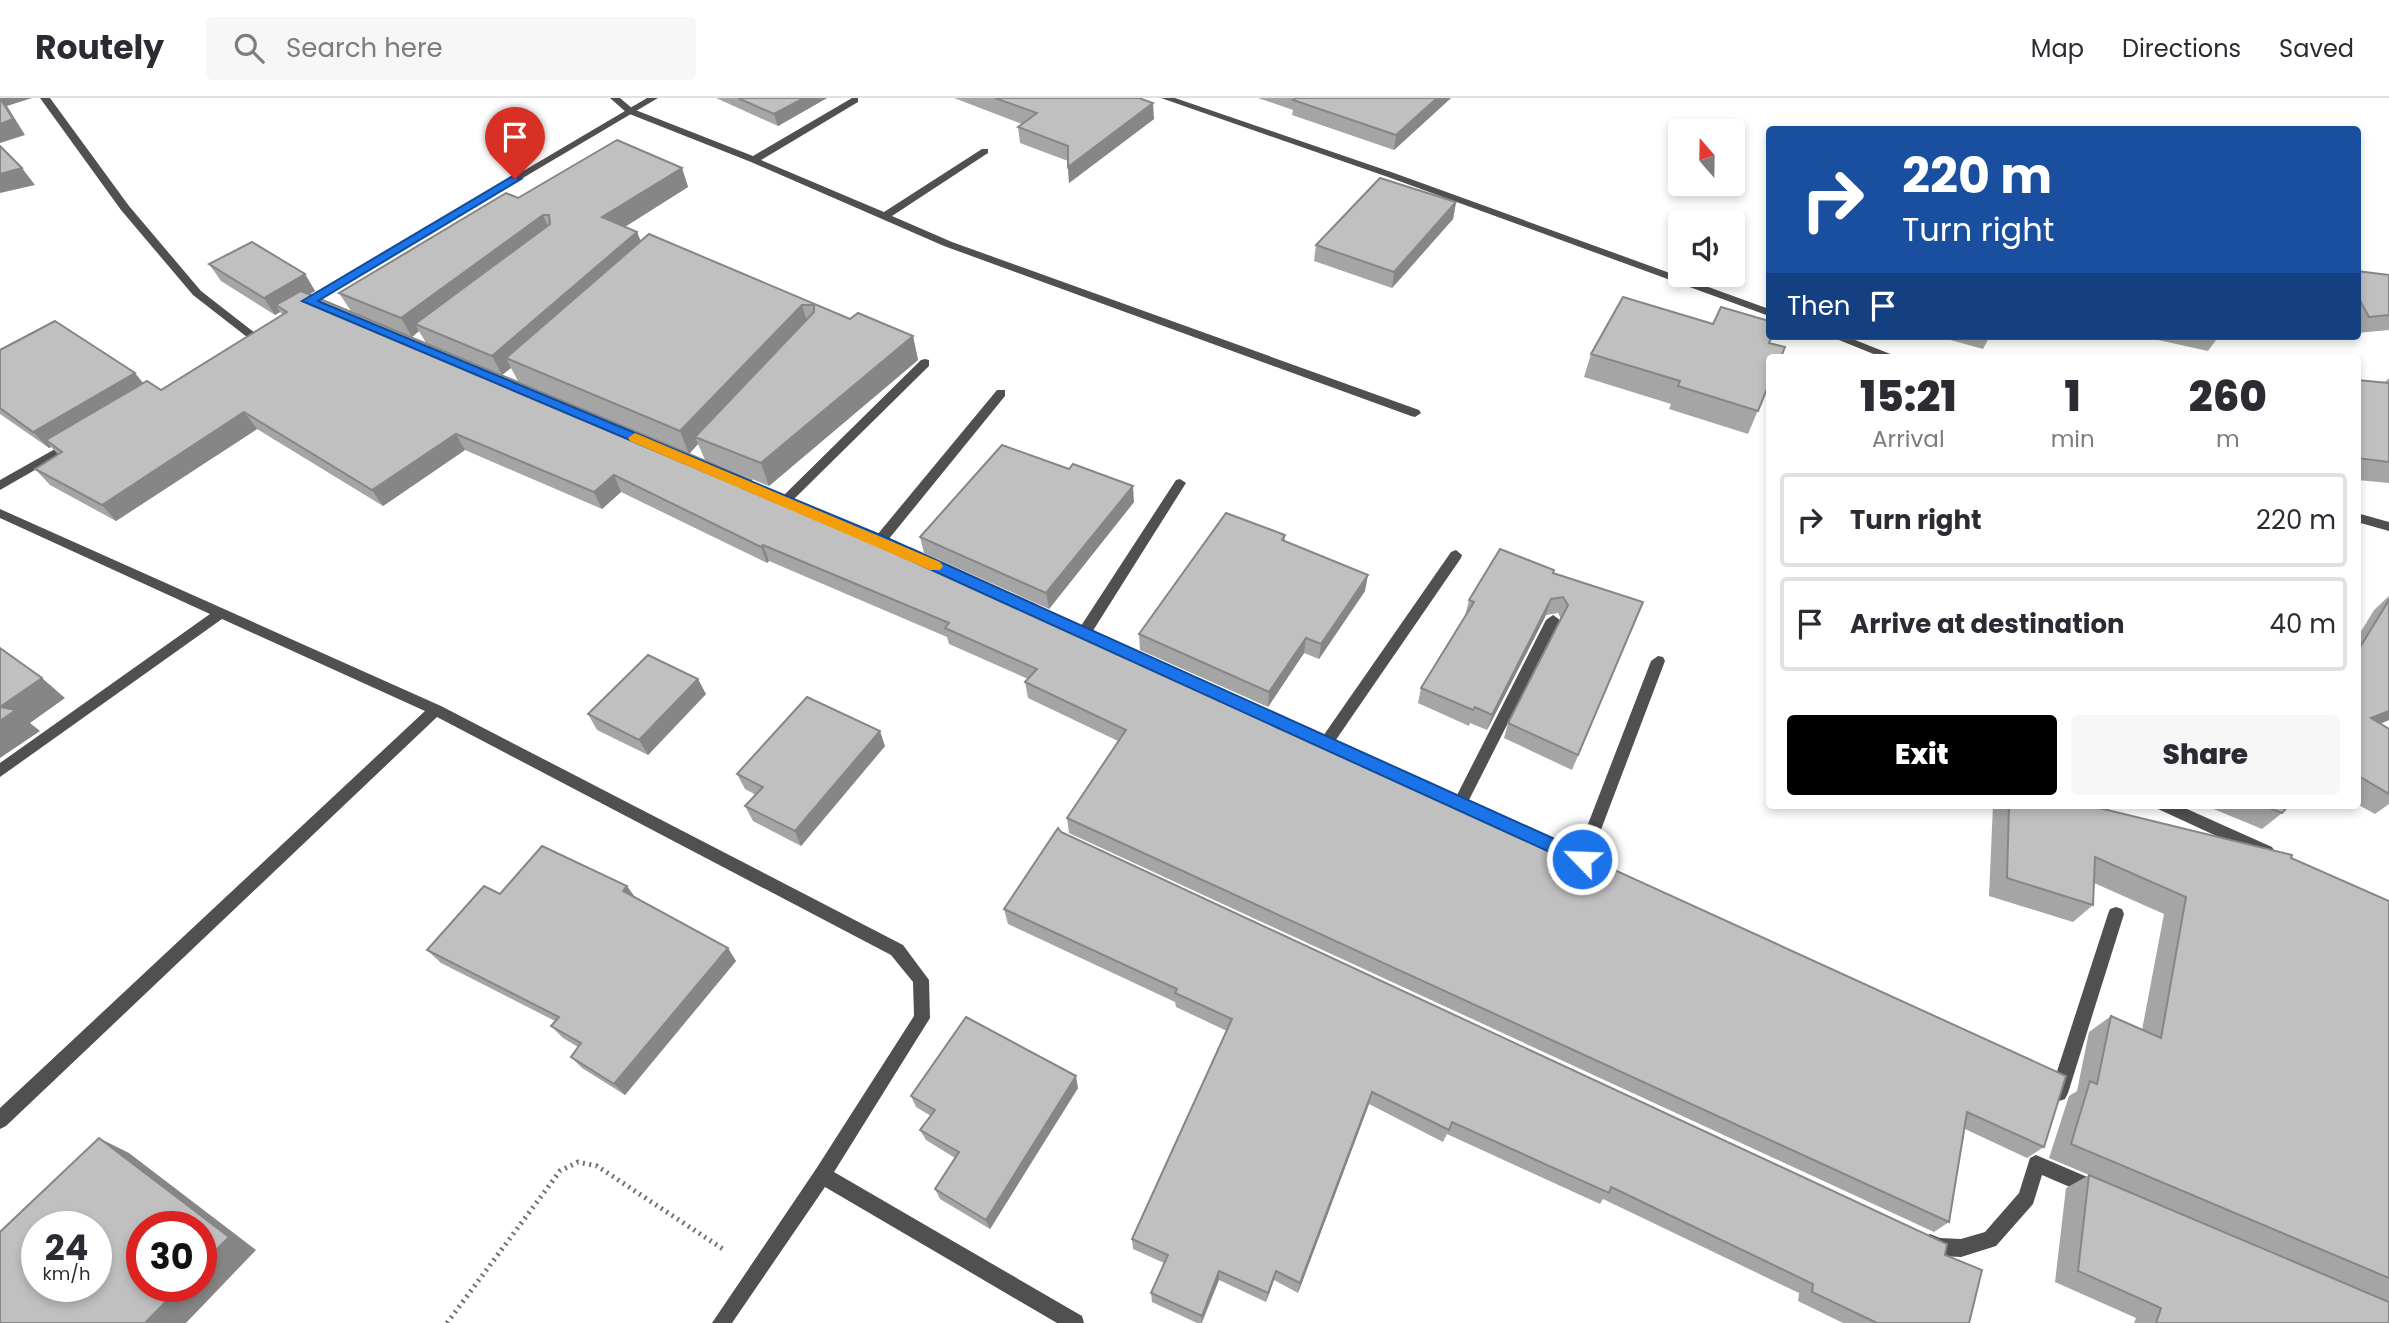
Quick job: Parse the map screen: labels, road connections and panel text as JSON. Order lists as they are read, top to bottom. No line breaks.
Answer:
{"north":"top","page":{"header":"Routely","search":"Search here","nav":["Map","Directions","Saved"],"turn":["220 m","Turn right"],"then":"Then","eta":["15:21","Arrival","1","min","260","m"],"list":[{"name":"Turn right","value":"220 m"},{"name":"Arrive at destination","value":"40 m"}],"buttons":["Exit","Share"],"speed":"24 km/h","limit":"30"}}
